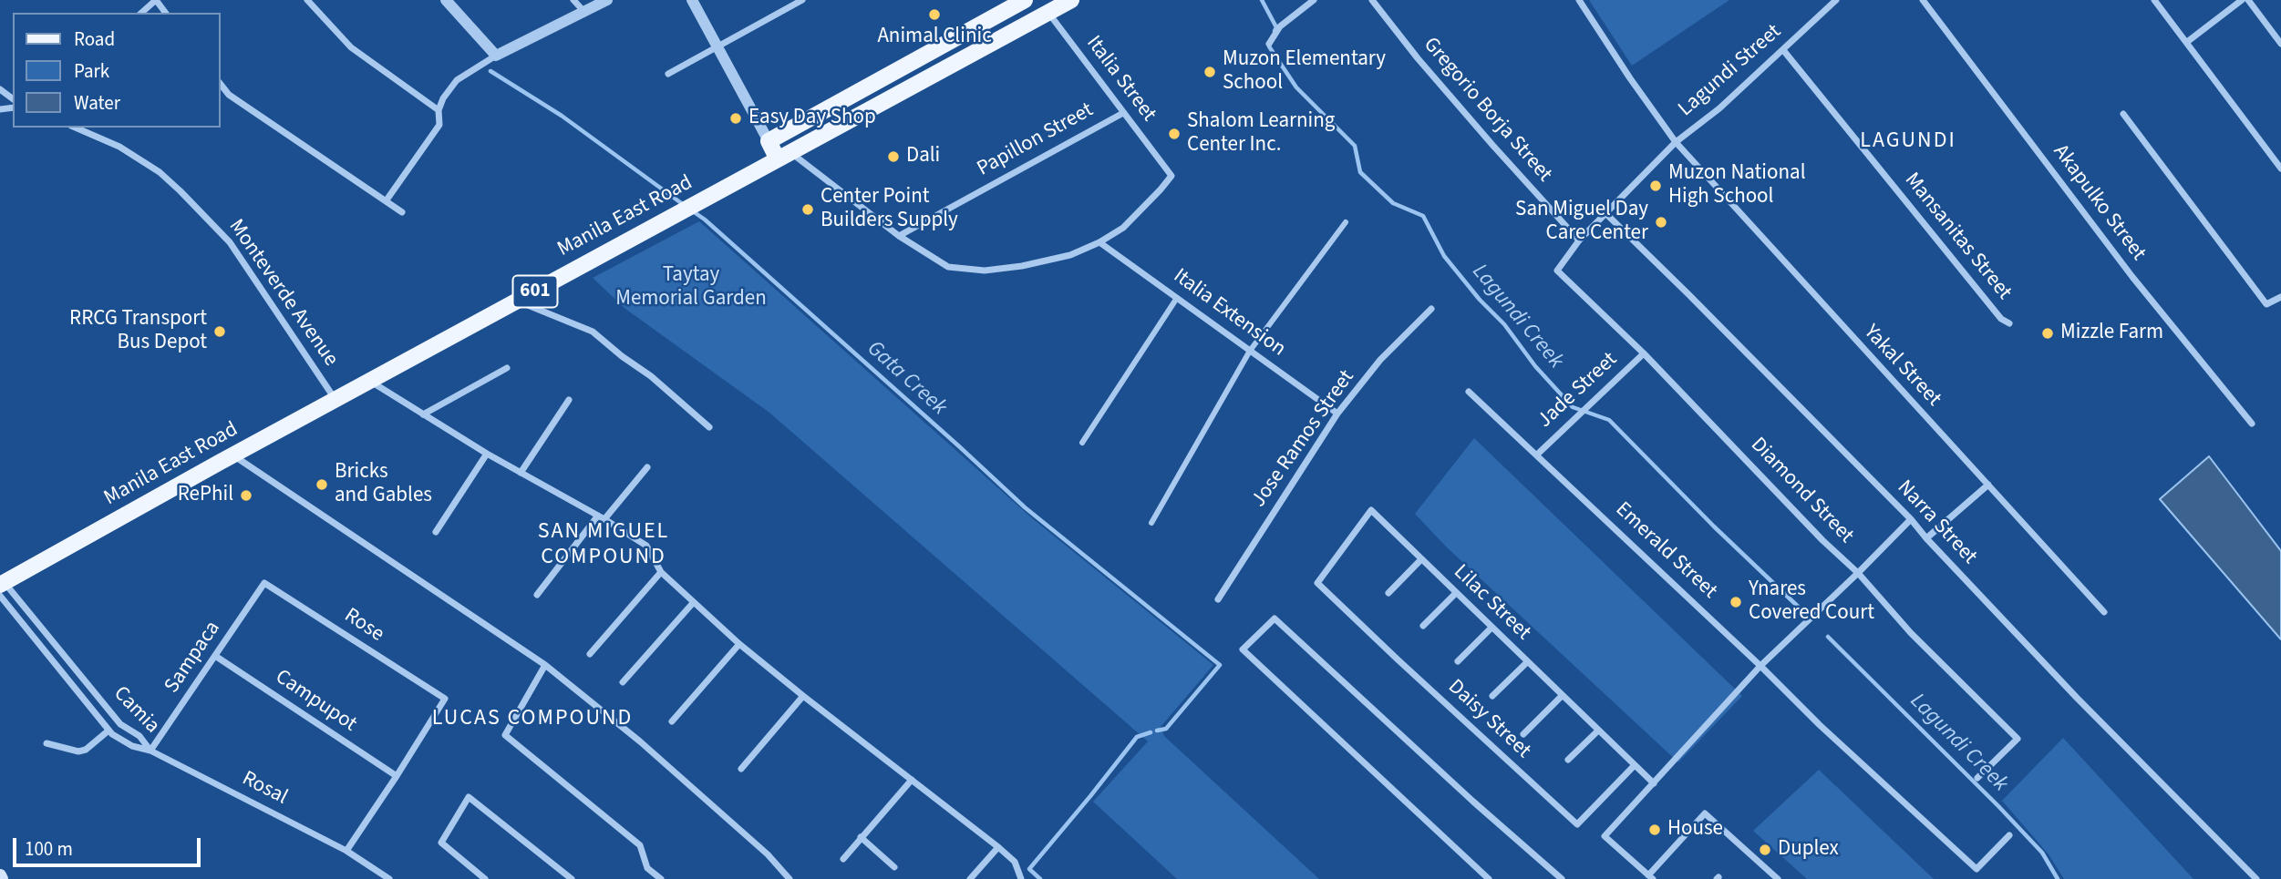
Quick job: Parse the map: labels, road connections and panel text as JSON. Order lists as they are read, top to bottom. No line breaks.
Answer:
{"streets":{"main road":["Manila East Road","601"],"street":["Lagundi Street","Italia Street","Gregorio Borja Street","Papillon Street","Akapulko Street","Mansanitas Street","Monteverde Avenue","Italia Extension","Yakal Street","Jade Street","Jose Ramos Street","Diamond Street","Narra Street","Emerald Street","Lilac Street","Rose","Sampaca","Campupot","Camia","Daisy Street","Rosal"]},"crossings":[["Lagundi Street","Gregorio Borja Street"],["Lagundi Street","Mansanitas Street"],["Lagundi Street","Yakal Street"],["Lagundi Street","Diamond Street"],["Lagundi Street","Narra Street"],["Italia Street","Papillon Street"],["Italia Street","Manila East Road"],["Italia Street","Italia Extension"],["Manila East Road","Monteverde Avenue"],["Manila East Road","Camia"],["Italia Extension","Jose Ramos Street"],["Jade Street","Diamond Street"],["Jade Street","Emerald Street"],["Lilac Street","Daisy Street"],["Rose","Sampaca"],["Rose","Campupot"],["Sampaca","Campupot"],["Sampaca","Camia"],["Sampaca","Rosal"],["Camia","Rosal"]],"districts":["LAGUNDI","SAN MIGUEL COMPOUND","LUCAS COMPOUND"],"water":["Lagundi Creek","Gata Creek"],"parks":["Taytay Memorial Garden"],"places":["Animal Clinic","Muzon Elementary School","Easy Day Shop","Shalom Learning Center Inc.","Dali","Muzon National High School","Center Point Builders Supply","San Miguel Day Care Center","RRCG Transport Bus Depot","Mizzle Farm","Bricks and Gables","RePhil","Ynares Covered Court","House","Duplex"],"legend":["Road","Park","Water"],"scale_bar":"100 m"}
